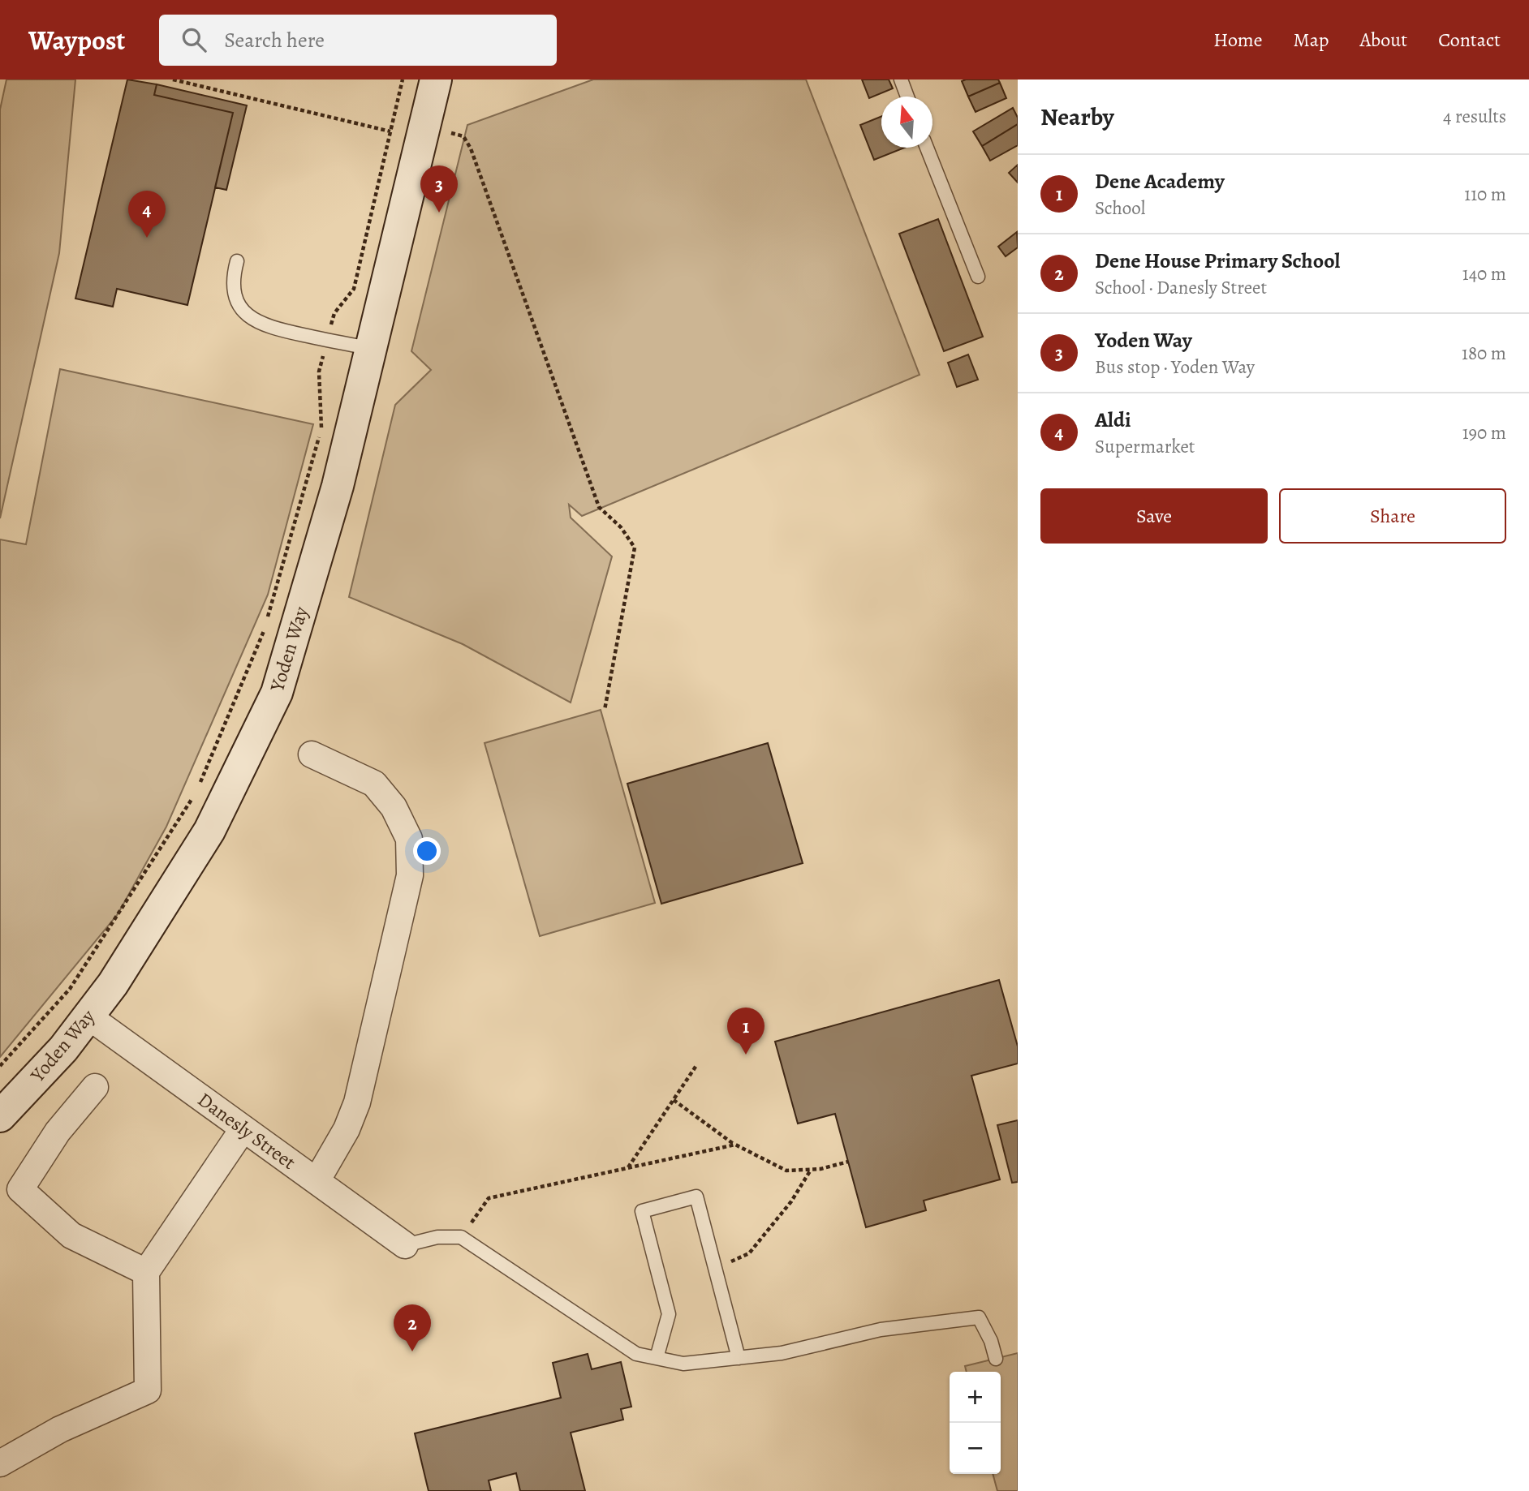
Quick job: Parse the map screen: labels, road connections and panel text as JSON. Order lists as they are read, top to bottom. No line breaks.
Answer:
{"streets":{"main road":["Yoden Way"],"street":["Danesly Street"]},"crossings":[["Yoden Way","Danesly Street"]],"north":"top","page":{"header":"Waypost","search":"Search here","nav":["Home","Map","About","Contact"],"heading":["Nearby","4 results"],"list":[{"mark":"1","name":"Dene Academy","note":"School","value":"110 m"},{"mark":"2","name":"Dene House Primary School","note":"School · Danesly Street","value":"140 m"},{"mark":"3","name":"Yoden Way","note":"Bus stop · Yoden Way","value":"180 m"},{"mark":"4","name":"Aldi","note":"Supermarket","value":"190 m"}],"pins":["3","4","1","2"],"buttons":["Save","Share"],"map_buttons":["+","−"]}}
